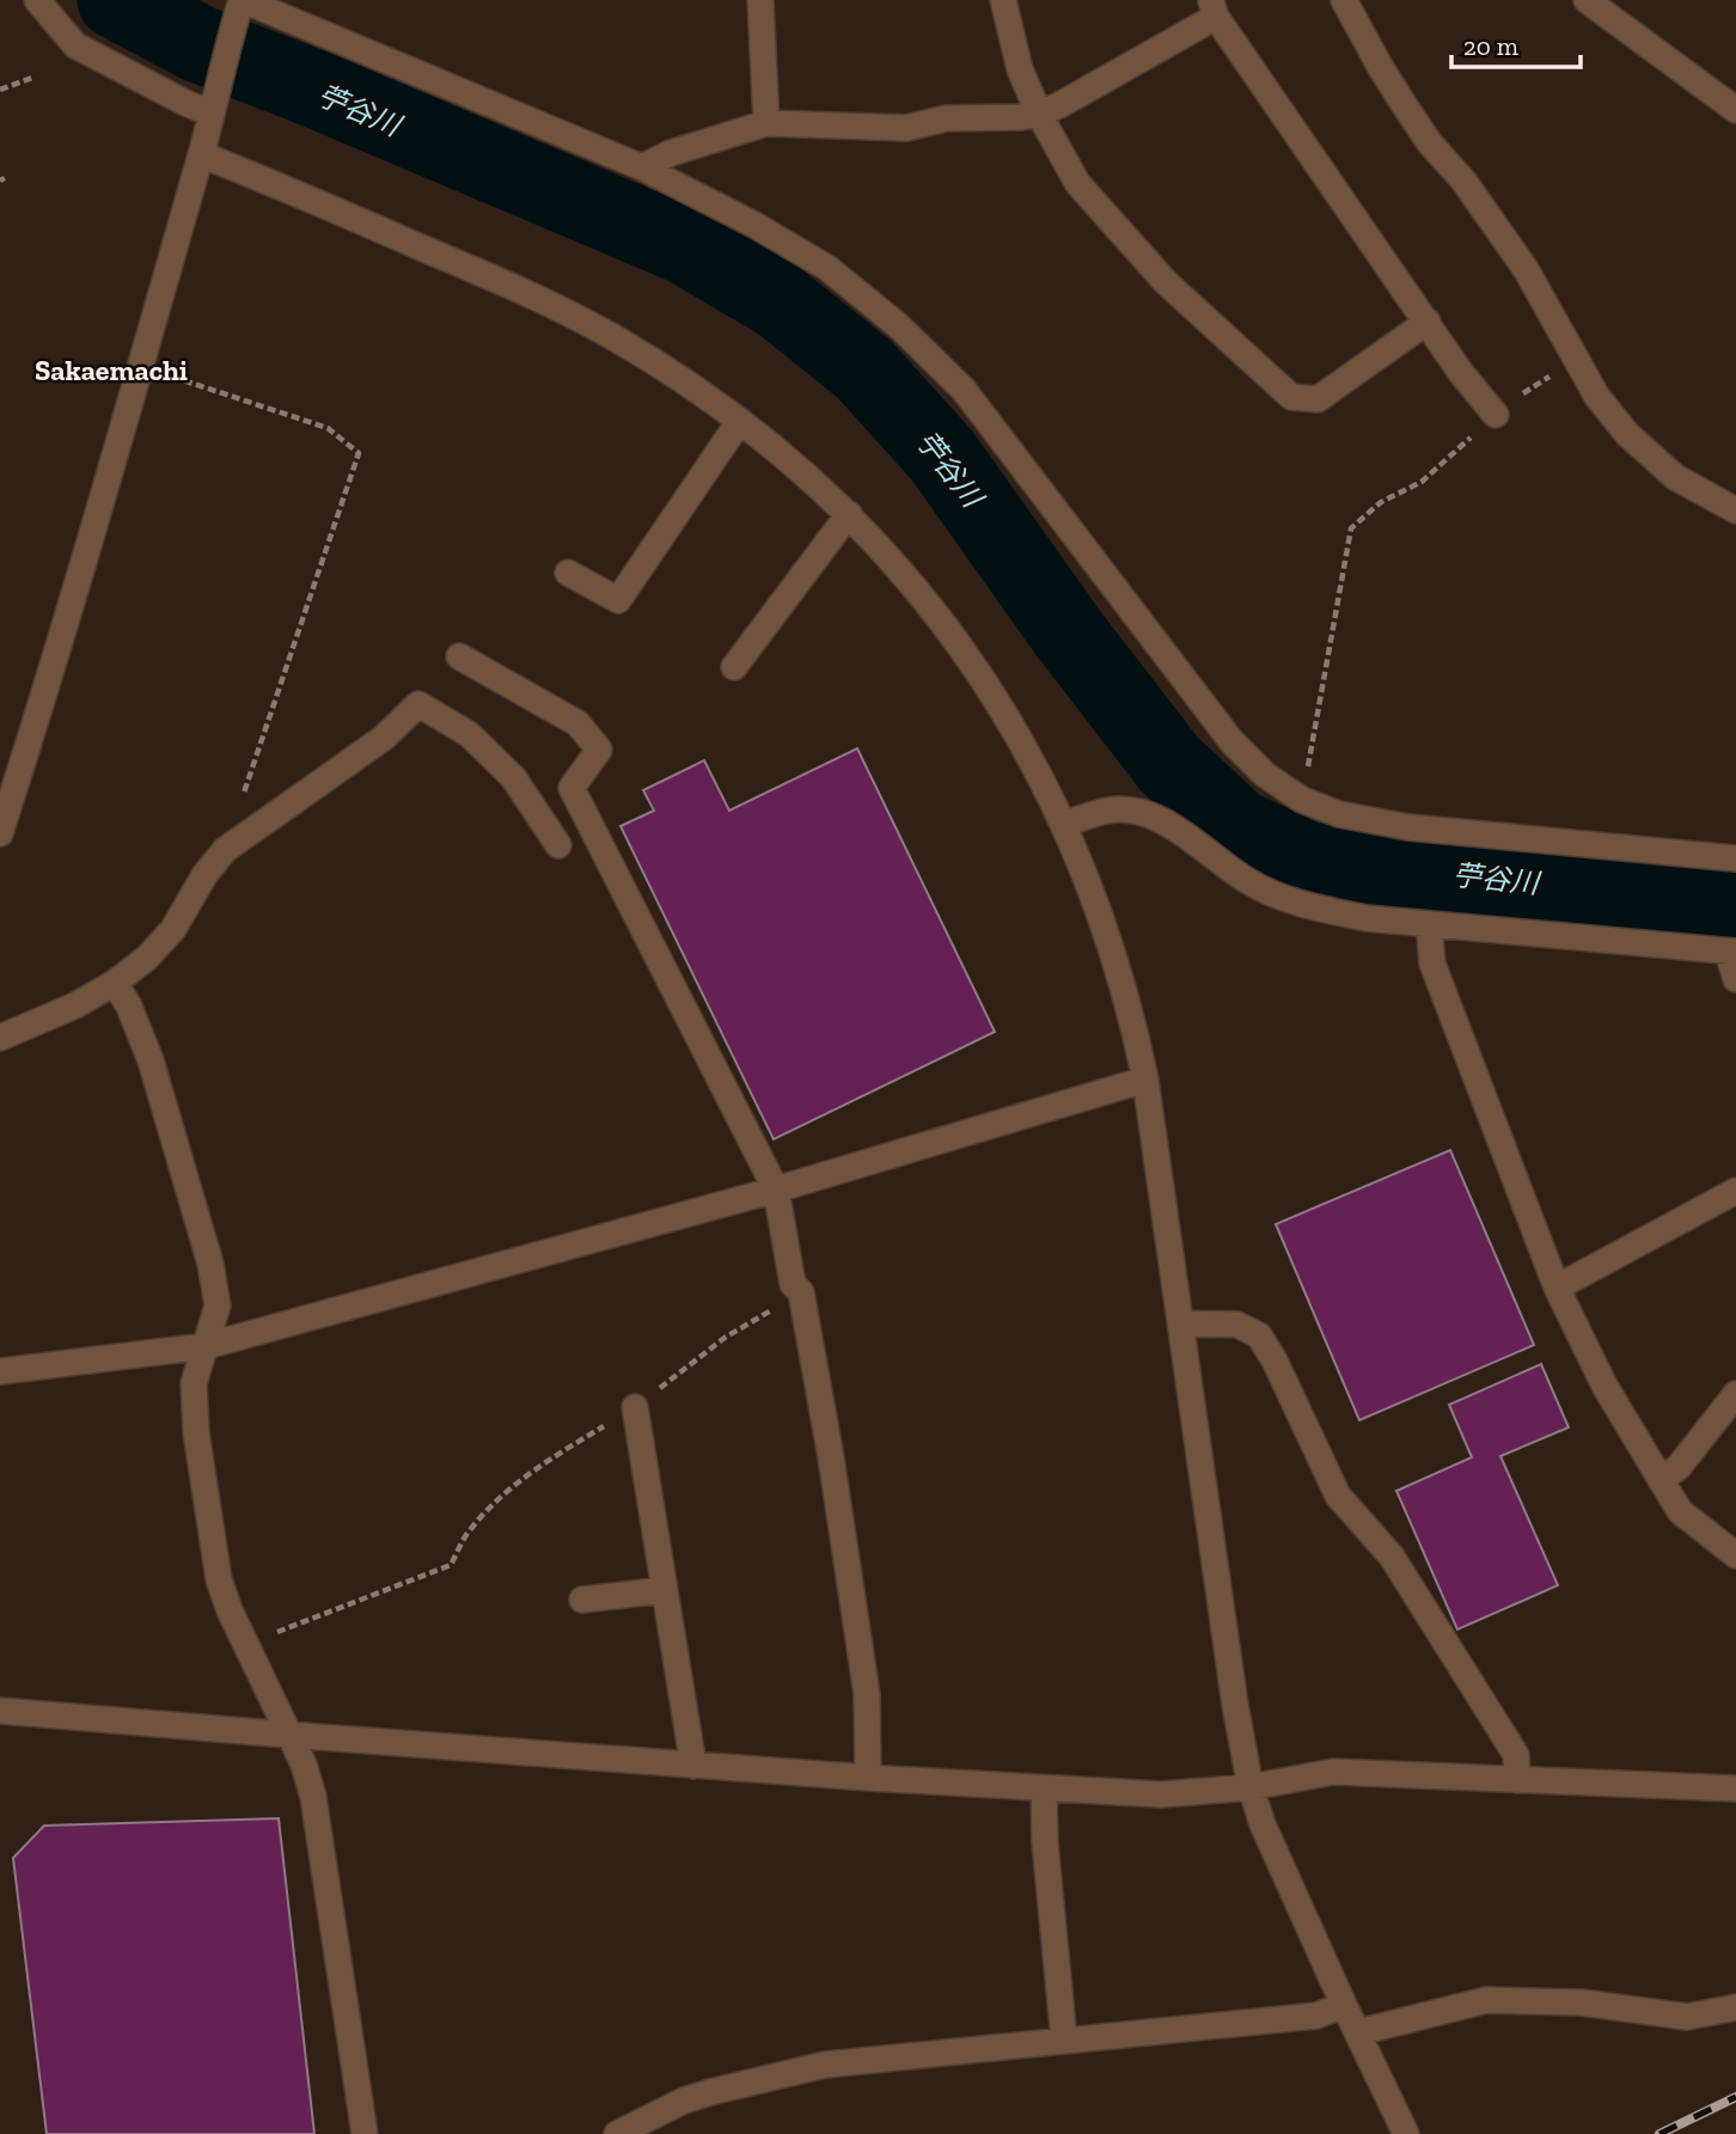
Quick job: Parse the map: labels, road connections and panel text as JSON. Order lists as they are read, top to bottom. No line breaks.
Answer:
{"districts":["Sakaemachi"],"water":["苧谷川"],"scale_bar":"20 m"}
